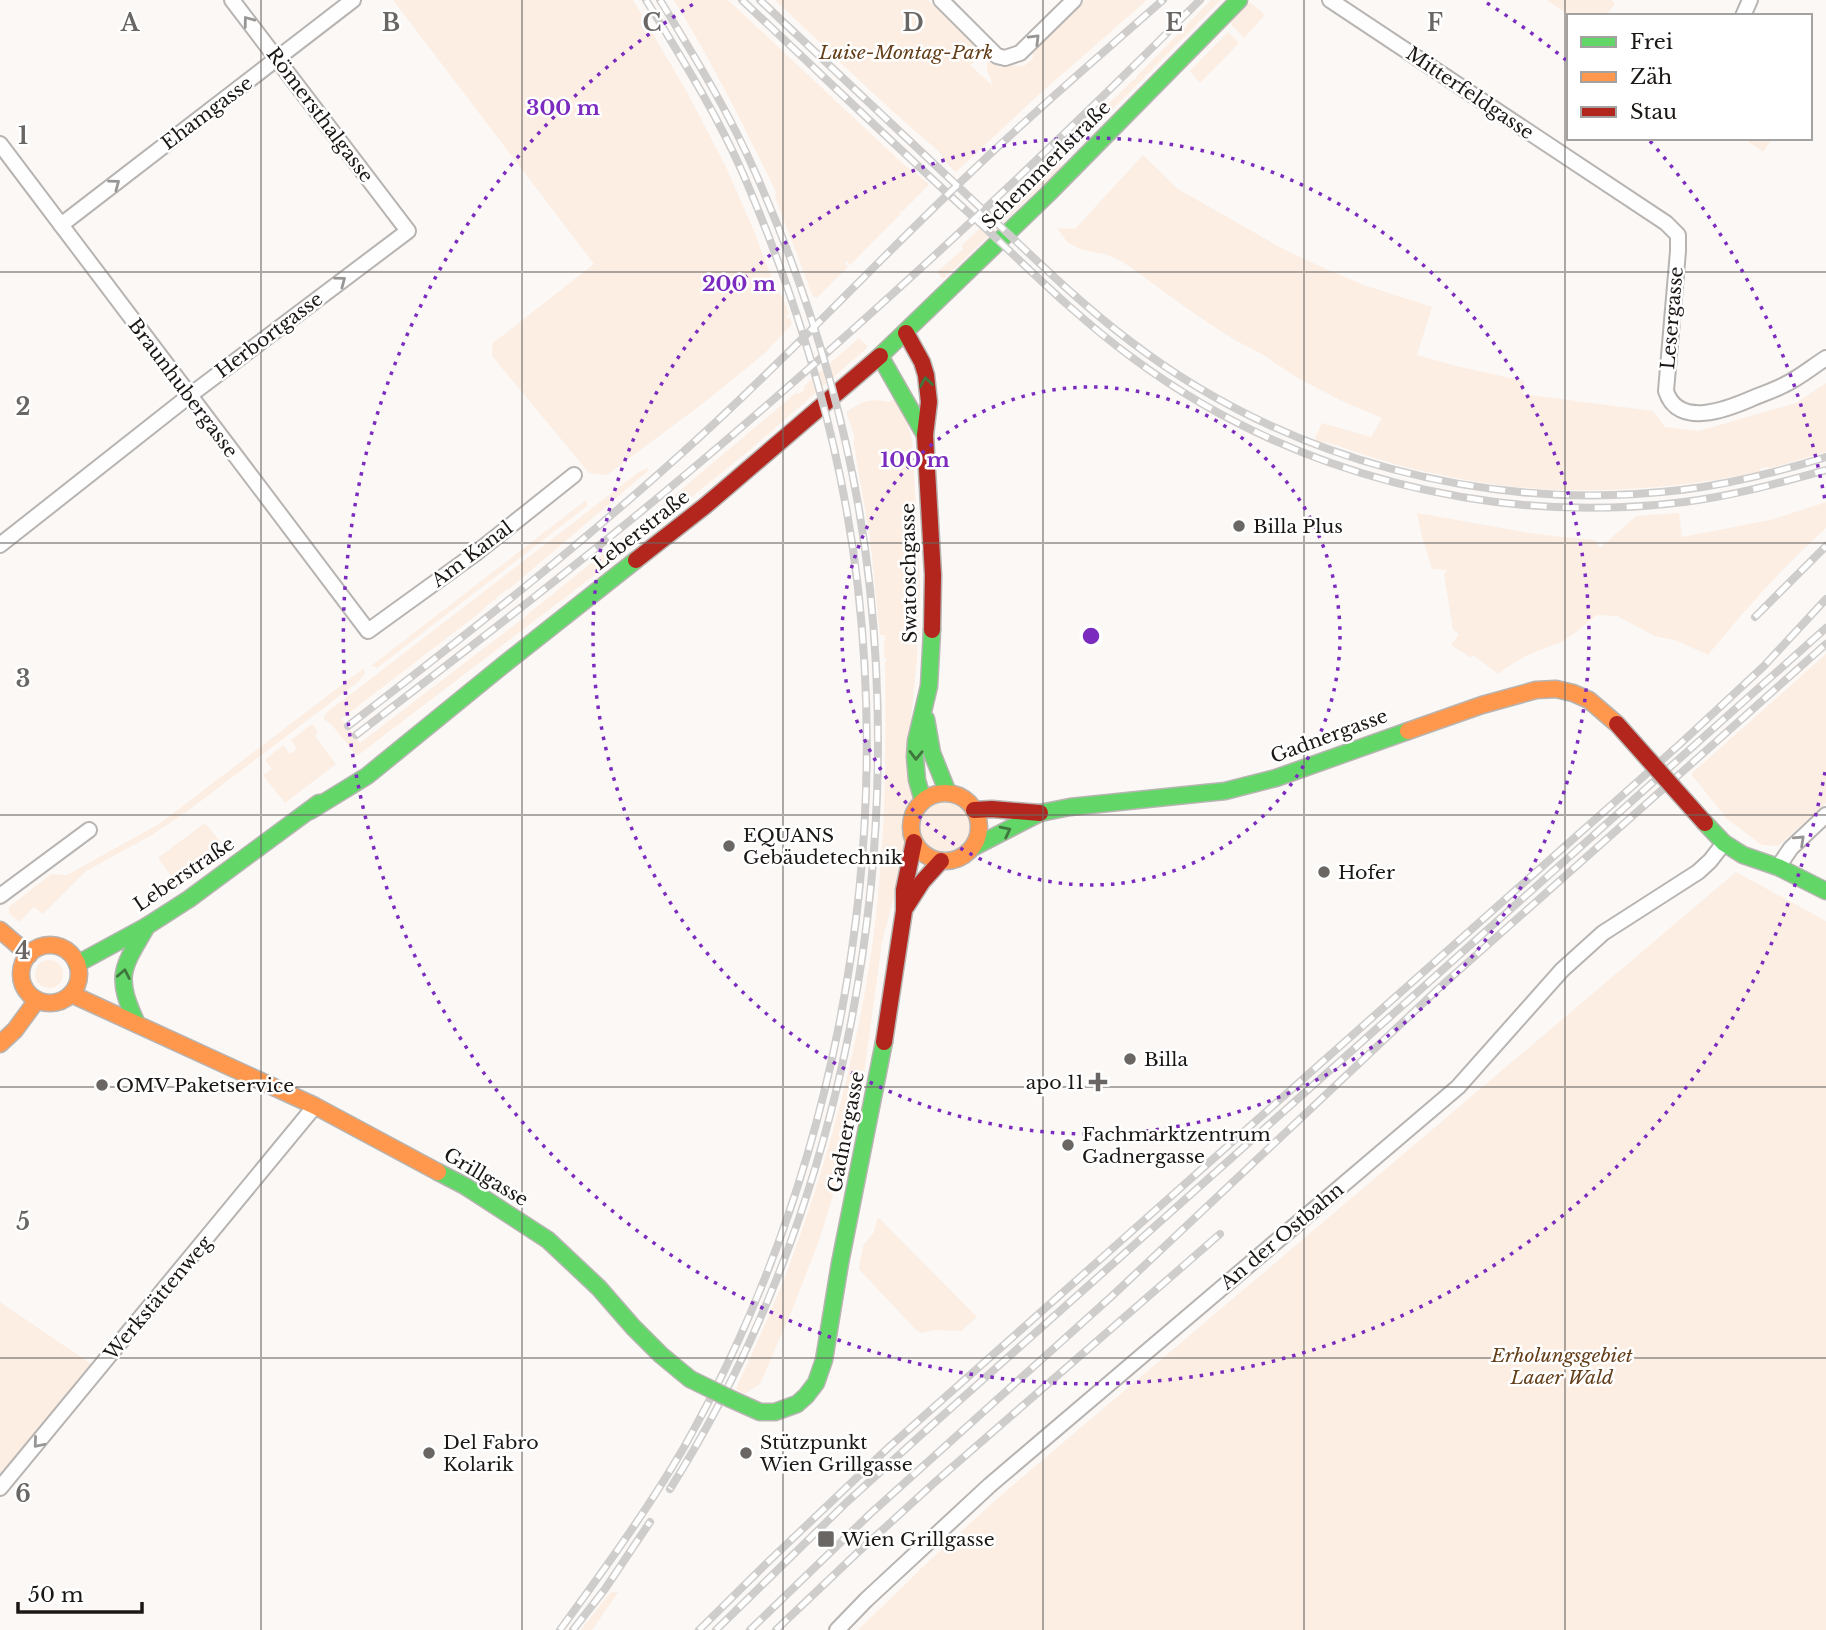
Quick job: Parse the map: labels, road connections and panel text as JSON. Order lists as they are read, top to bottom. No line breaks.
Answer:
{"streets":{"main road":["Schemmerlstraße","Leberstraße","Swatoschgasse","Gadnergasse","Grillgasse"],"street":["Mitterfeldgasse","Ehamgasse","Römersthalgasse","Lesergasse","Herbortgasse","Braunhubergasse","Am Kanal","An der Ostbahn","Werkstättenweg"]},"crossings":[["Mitterfeldgasse","Lesergasse"],["Ehamgasse","Römersthalgasse"],["Ehamgasse","Braunhubergasse"],["Römersthalgasse","Herbortgasse"],["Schemmerlstraße","Leberstraße"],["Schemmerlstraße","Swatoschgasse"],["Herbortgasse","Braunhubergasse"],["Braunhubergasse","Am Kanal"],["Leberstraße","Swatoschgasse"],["Leberstraße","Grillgasse"],["Swatoschgasse","Gadnergasse"],["Gadnergasse","Grillgasse"],["Gadnergasse","An der Ostbahn"],["Grillgasse","Werkstättenweg"]],"one_way":["Ehamgasse","Herbortgasse","Werkstättenweg"],"parks":["Luise-Montag-Park","Erholungsgebiet Laaer Wald"],"places":{"other":["Billa Plus","EQUANS Gebäudetechnik","Hofer","Billa","OMV Paketservice","Fachmarktzentrum Gadnergasse","Del Fabro Kolarik","Stützpunkt Wien Grillgasse"],"health":["apo 11"],"transit":["Wien Grillgasse"]},"legend":["Frei","Zäh","Stau"],"scale_bar":"50 m","grid":{"columns":["A","B","C","D","E","F"],"rows":["1","2","3","4","5","6"]},"rings":["300 m","200 m","100 m"]}
